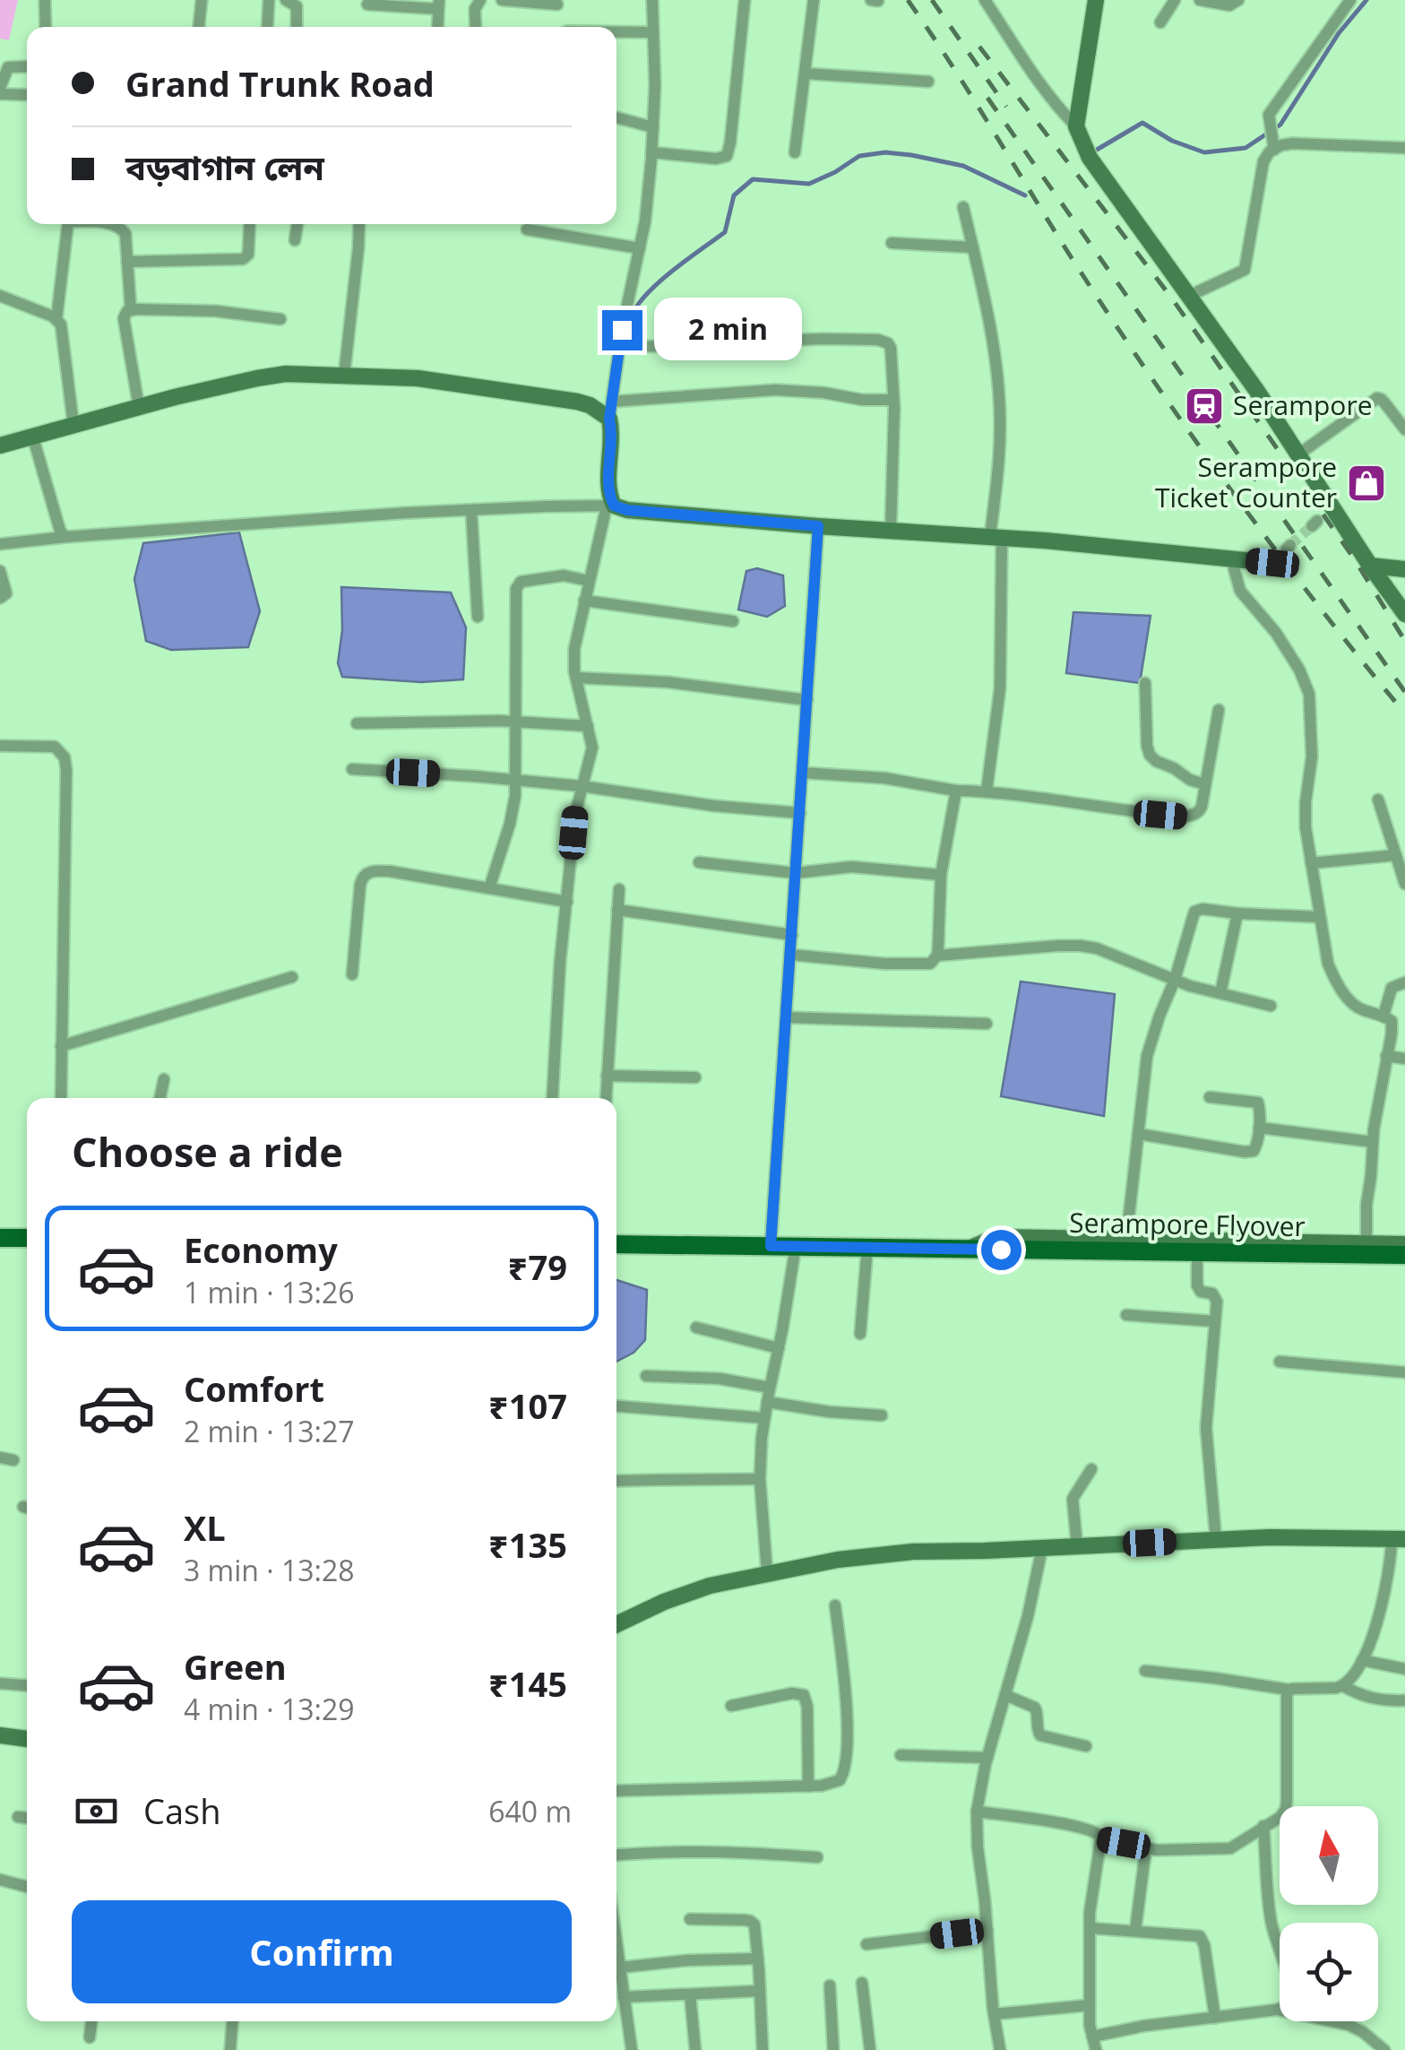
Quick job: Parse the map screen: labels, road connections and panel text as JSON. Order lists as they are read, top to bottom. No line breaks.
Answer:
{"streets":{"main road":["Serampore Flyover"]},"places":{"station":["Serampore"],"shop":["Serampore Ticket Counter"]},"north":"top","page":{"banner":["Grand Trunk Road","বড়বাগান লেন"],"bubble":"2 min","heading":"Choose a ride","list":[{"name":"Economy","note":"1 min · 13:26","value":"₹79"},{"name":"Comfort","note":"2 min · 13:27","value":"₹107"},{"name":"XL","note":"3 min · 13:28","value":"₹135"},{"name":"Green","note":"4 min · 13:29","value":"₹145"}],"pay":["Cash","640 m"],"buttons":"Confirm"}}
